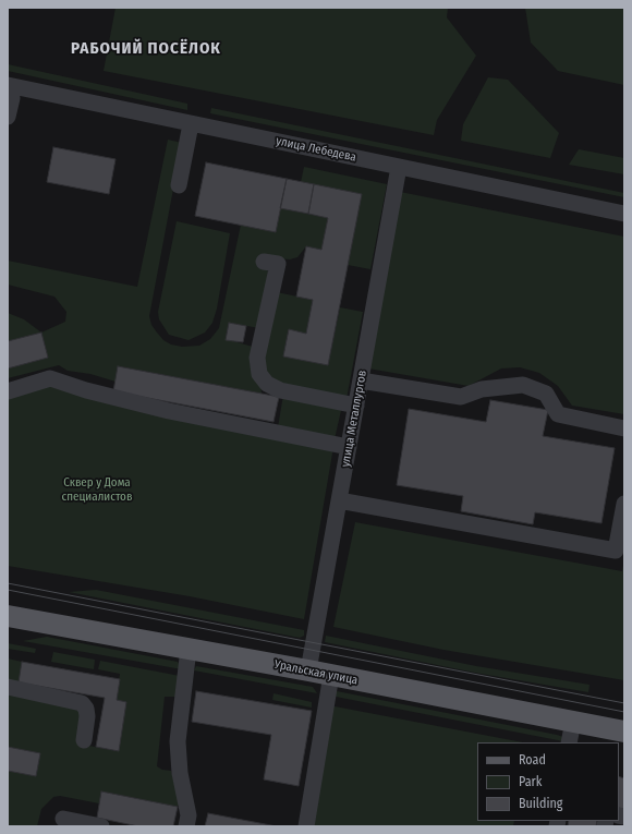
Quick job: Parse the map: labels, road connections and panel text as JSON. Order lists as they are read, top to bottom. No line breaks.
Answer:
{"streets":{"main road":["Уральская улица"],"street":["улица Лебедева","улица Металлургов"]},"crossings":[["улица Лебедева","улица Металлургов"],["улица Металлургов","Уральская улица"]],"districts":["РАБОЧИЙ ПОСЁЛОК"],"parks":["Сквер у Дома специалистов"],"legend":["Road","Park","Building"]}
